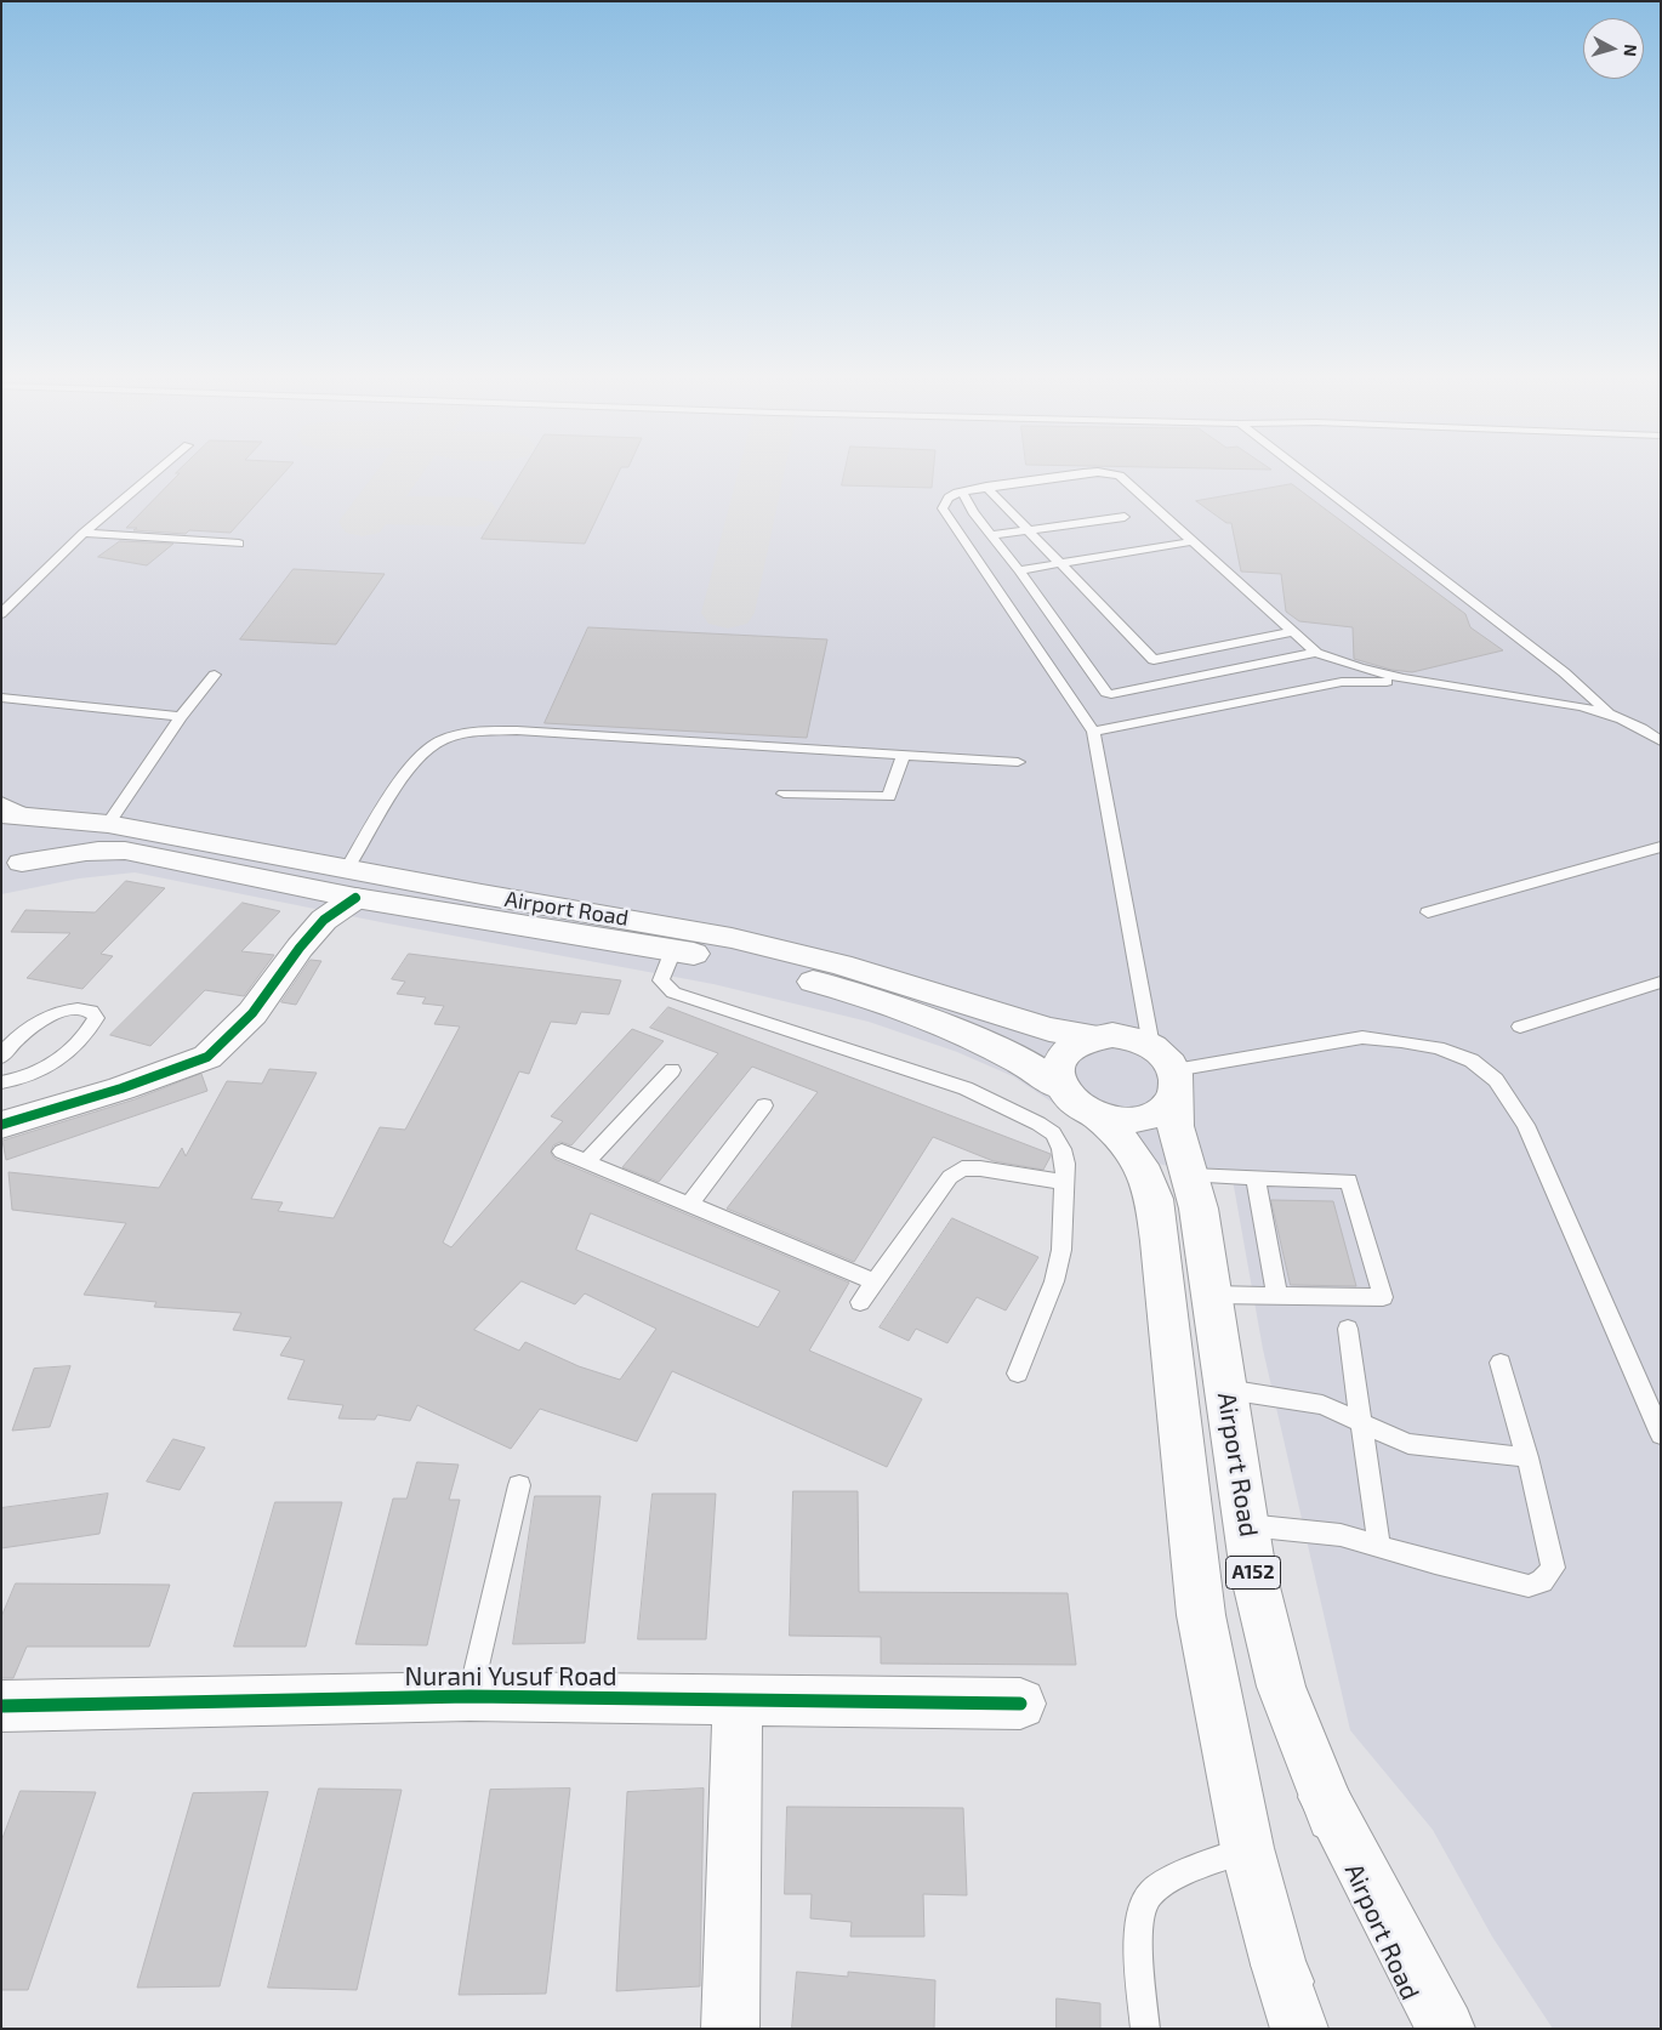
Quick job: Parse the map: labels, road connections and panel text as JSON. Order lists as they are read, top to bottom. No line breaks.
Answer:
{"streets":{"main road":["Airport Road","A152","Nurani Yusuf Road"]},"crossings":[["Airport Road","A152"]],"north":"right"}
